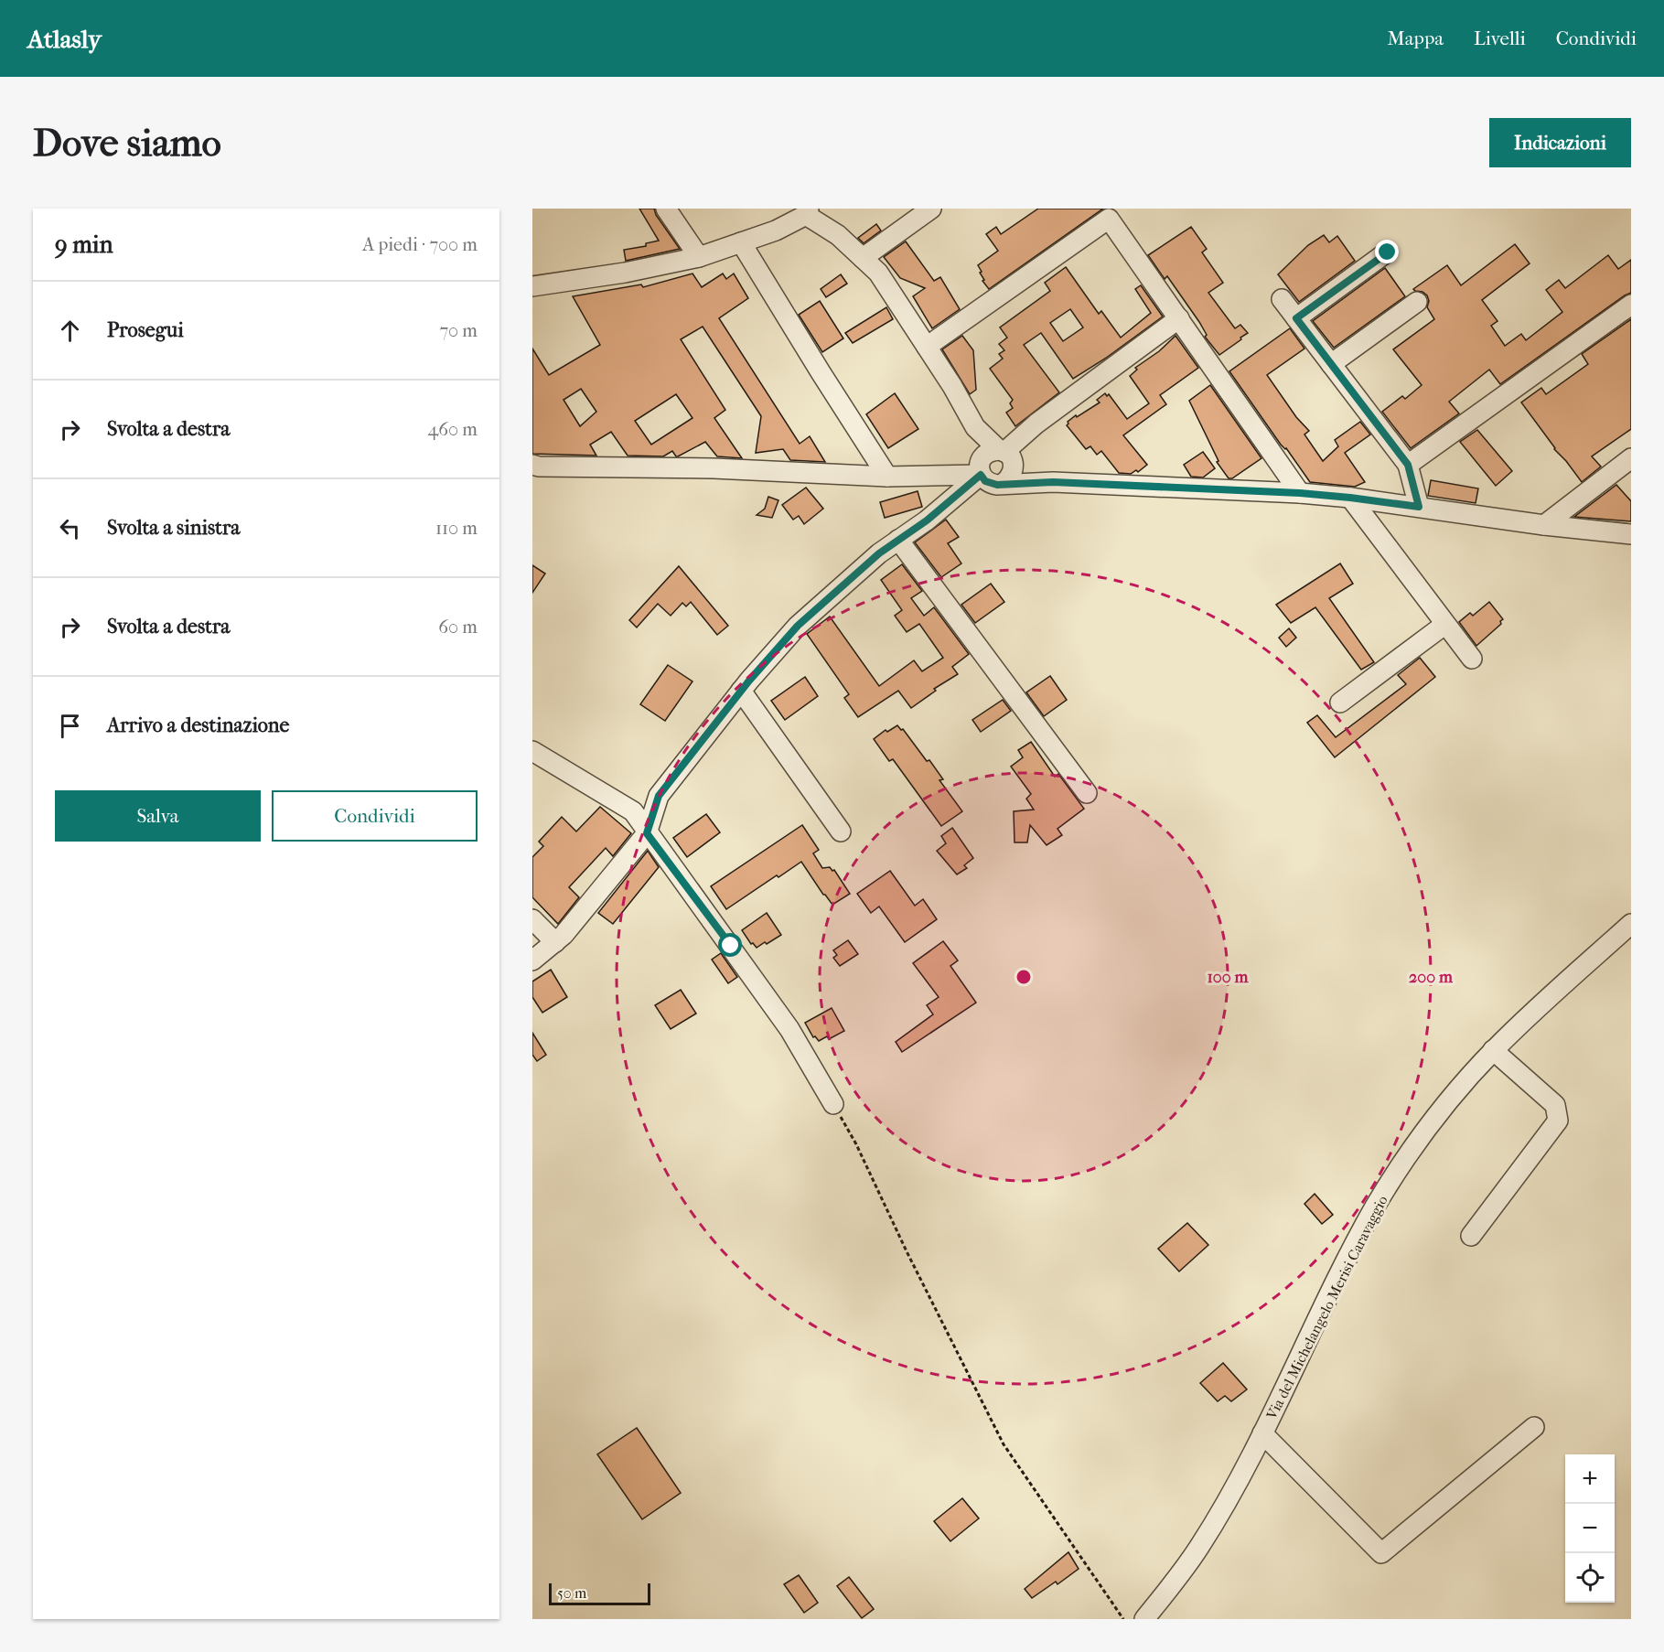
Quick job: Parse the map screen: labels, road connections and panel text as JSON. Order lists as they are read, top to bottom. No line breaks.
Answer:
{"streets":{"street":["Via del Michelangelo Merisi Caravaggio"]},"scale_bar":"50 m","page":{"header":"Atlasly","nav":["Mappa","Livelli","Condividi"],"buttons":["Indicazioni",["Salva","Condividi"]],"title":"Dove siamo","heading":["9 min","A piedi · 700 m"],"list":[["Prosegui","70 m"],["Svolta a destra","460 m"],["Svolta a sinistra","110 m"],["Svolta a destra","60 m"],"Arrivo a destinazione"],"map_buttons":["+","−"],"scale":"50 m"},"rings":["100 m","200 m"]}
